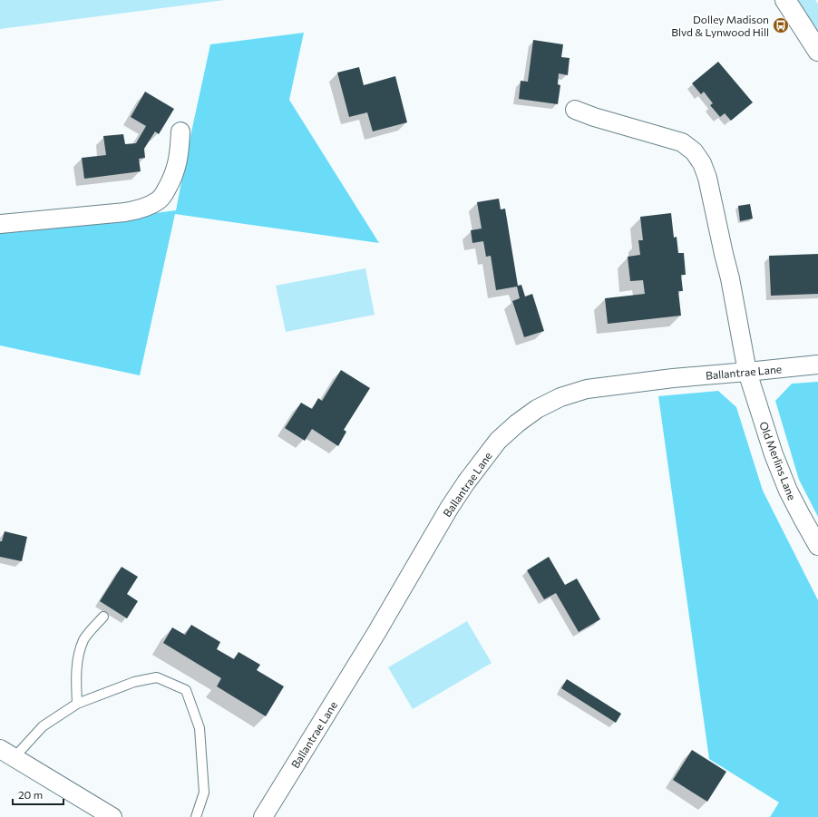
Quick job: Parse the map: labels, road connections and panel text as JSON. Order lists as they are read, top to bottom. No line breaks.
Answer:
{"streets":{"street":["Ballantrae Lane","Old Merlins Lane"]},"crossings":[["Ballantrae Lane","Old Merlins Lane"]],"places":{"bus stop":["Dolley Madison Blvd & Lynwood Hill"]},"scale_bar":"20 m"}
